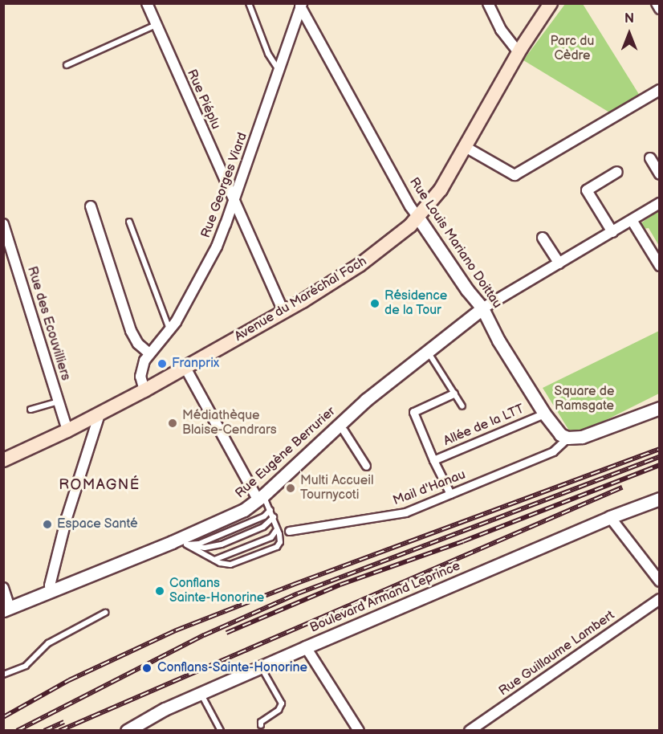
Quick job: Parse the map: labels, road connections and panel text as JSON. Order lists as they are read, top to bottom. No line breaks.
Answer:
{"streets":{"main road":["Avenue du Maréchal Foch"],"street":["Rue Piéplu","Rue Georges Viard","Rue Louis Mariano Doittau","Rue des Ecouvilliers","Allée de la LTT","Rue Eugène Berrurier","Mail d'Hanau","Boulevard Armand Leprince","Rue Guillaume Lambert"]},"crossings":[["Rue Piéplu","Rue Georges Viard"],["Rue Piéplu","Avenue du Maréchal Foch"],["Rue Georges Viard","Rue Louis Mariano Doittau"],["Rue Georges Viard","Avenue du Maréchal Foch"],["Rue Louis Mariano Doittau","Avenue du Maréchal Foch"],["Rue Louis Mariano Doittau","Allée de la LTT"],["Rue Louis Mariano Doittau","Rue Eugène Berrurier"],["Rue Louis Mariano Doittau","Mail d'Hanau"],["Avenue du Maréchal Foch","Rue des Ecouvilliers"]],"districts":["ROMAGNÉ"],"parks":["Parc du Cèdre","Square de Ramsgate"],"places":["Résidence de la Tour","Franprix","Médiathèque Blaise-Cendrars","Multi Accueil Tournycoti","Espace Santé","Conflans Sainte-Honorine","Conflans-Sainte-Honorine"],"north":"top"}
